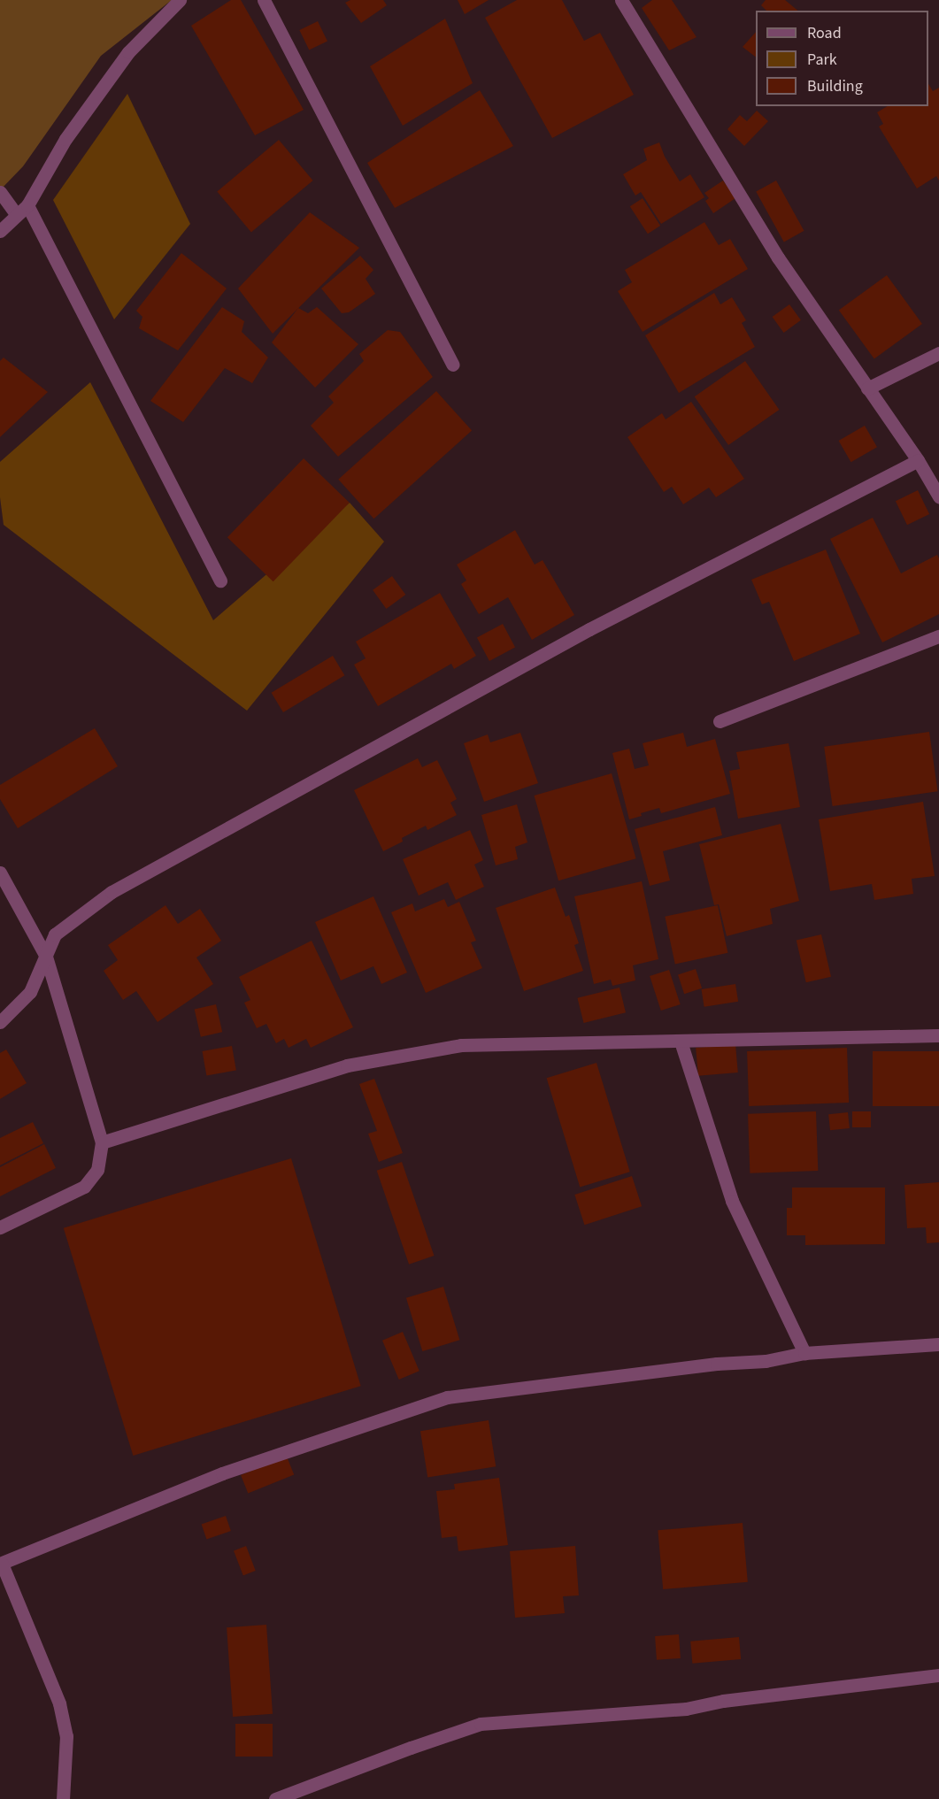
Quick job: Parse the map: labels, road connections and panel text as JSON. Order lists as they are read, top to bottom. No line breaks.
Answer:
{"legend":["Road","Park","Building"]}
